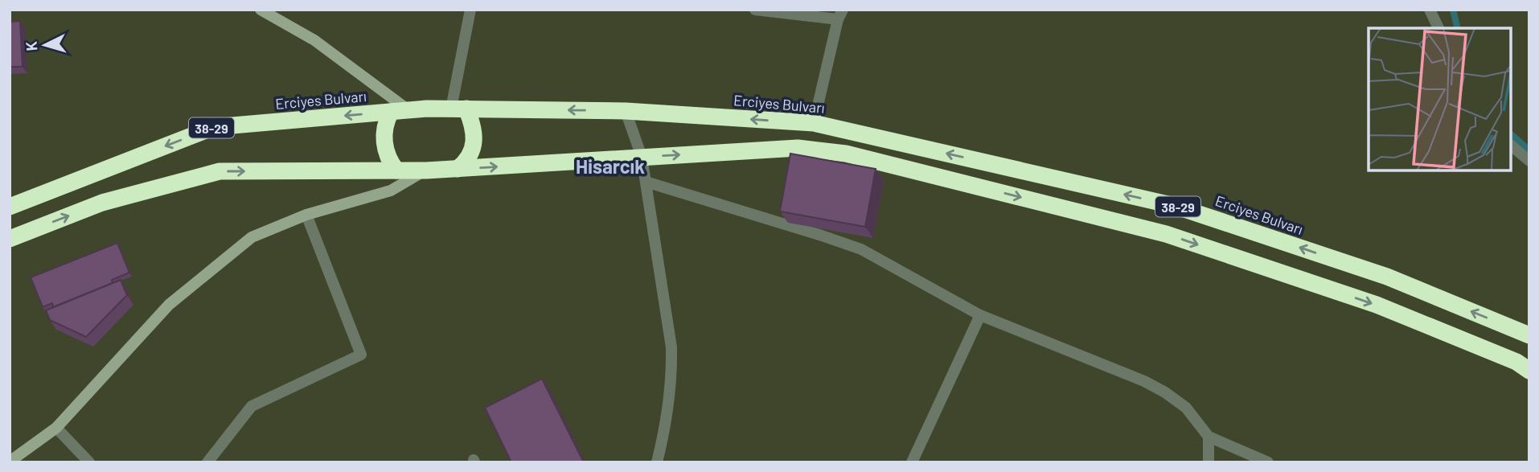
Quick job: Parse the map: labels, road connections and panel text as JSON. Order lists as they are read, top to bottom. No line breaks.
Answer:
{"streets":{"highway":["Erciyes Bulvarı","38-29"]},"districts":["Hisarcık"],"north":"left"}
